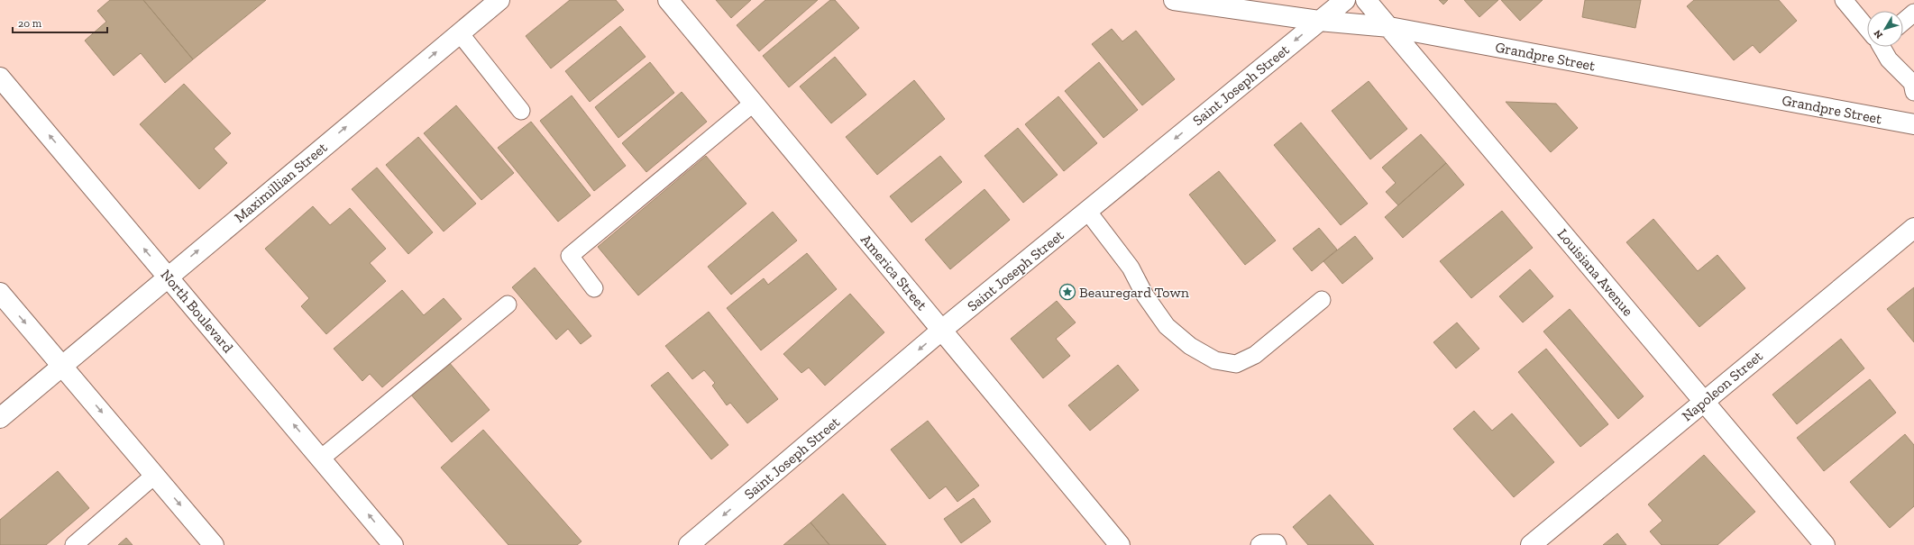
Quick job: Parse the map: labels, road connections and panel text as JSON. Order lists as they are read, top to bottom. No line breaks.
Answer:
{"streets":{"street":["Grandpre Street","Saint Joseph Street","Maximillian Street","America Street","Louisiana Avenue","North Boulevard","Napoleon Street"]},"crossings":[["Grandpre Street","Saint Joseph Street"],["Grandpre Street","Louisiana Avenue"],["Saint Joseph Street","America Street"],["Maximillian Street","North Boulevard"],["Louisiana Avenue","Napoleon Street"]],"one_way":["Saint Joseph Street","Maximillian Street"],"places":{"place":["Beauregard Town"]},"scale_bar":"20 m","north":"bottom left"}
